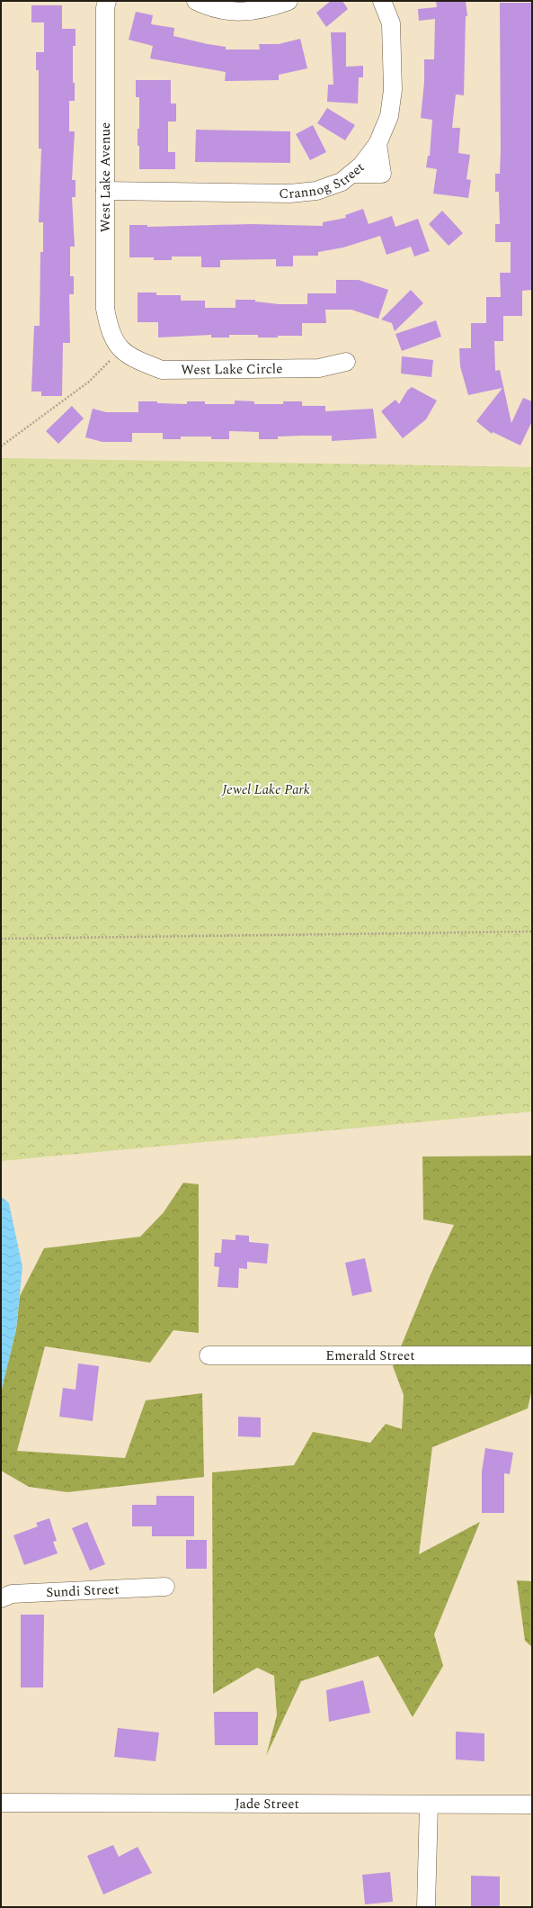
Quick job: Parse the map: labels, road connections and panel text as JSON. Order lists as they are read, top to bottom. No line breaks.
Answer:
{"streets":{"street":["Crannog Street","West Lake Avenue","West Lake Circle","Emerald Street","Sundi Street","Jade Street"]},"crossings":[["Crannog Street","West Lake Avenue"],["West Lake Avenue","West Lake Circle"]],"parks":["Jewel Lake Park"]}
